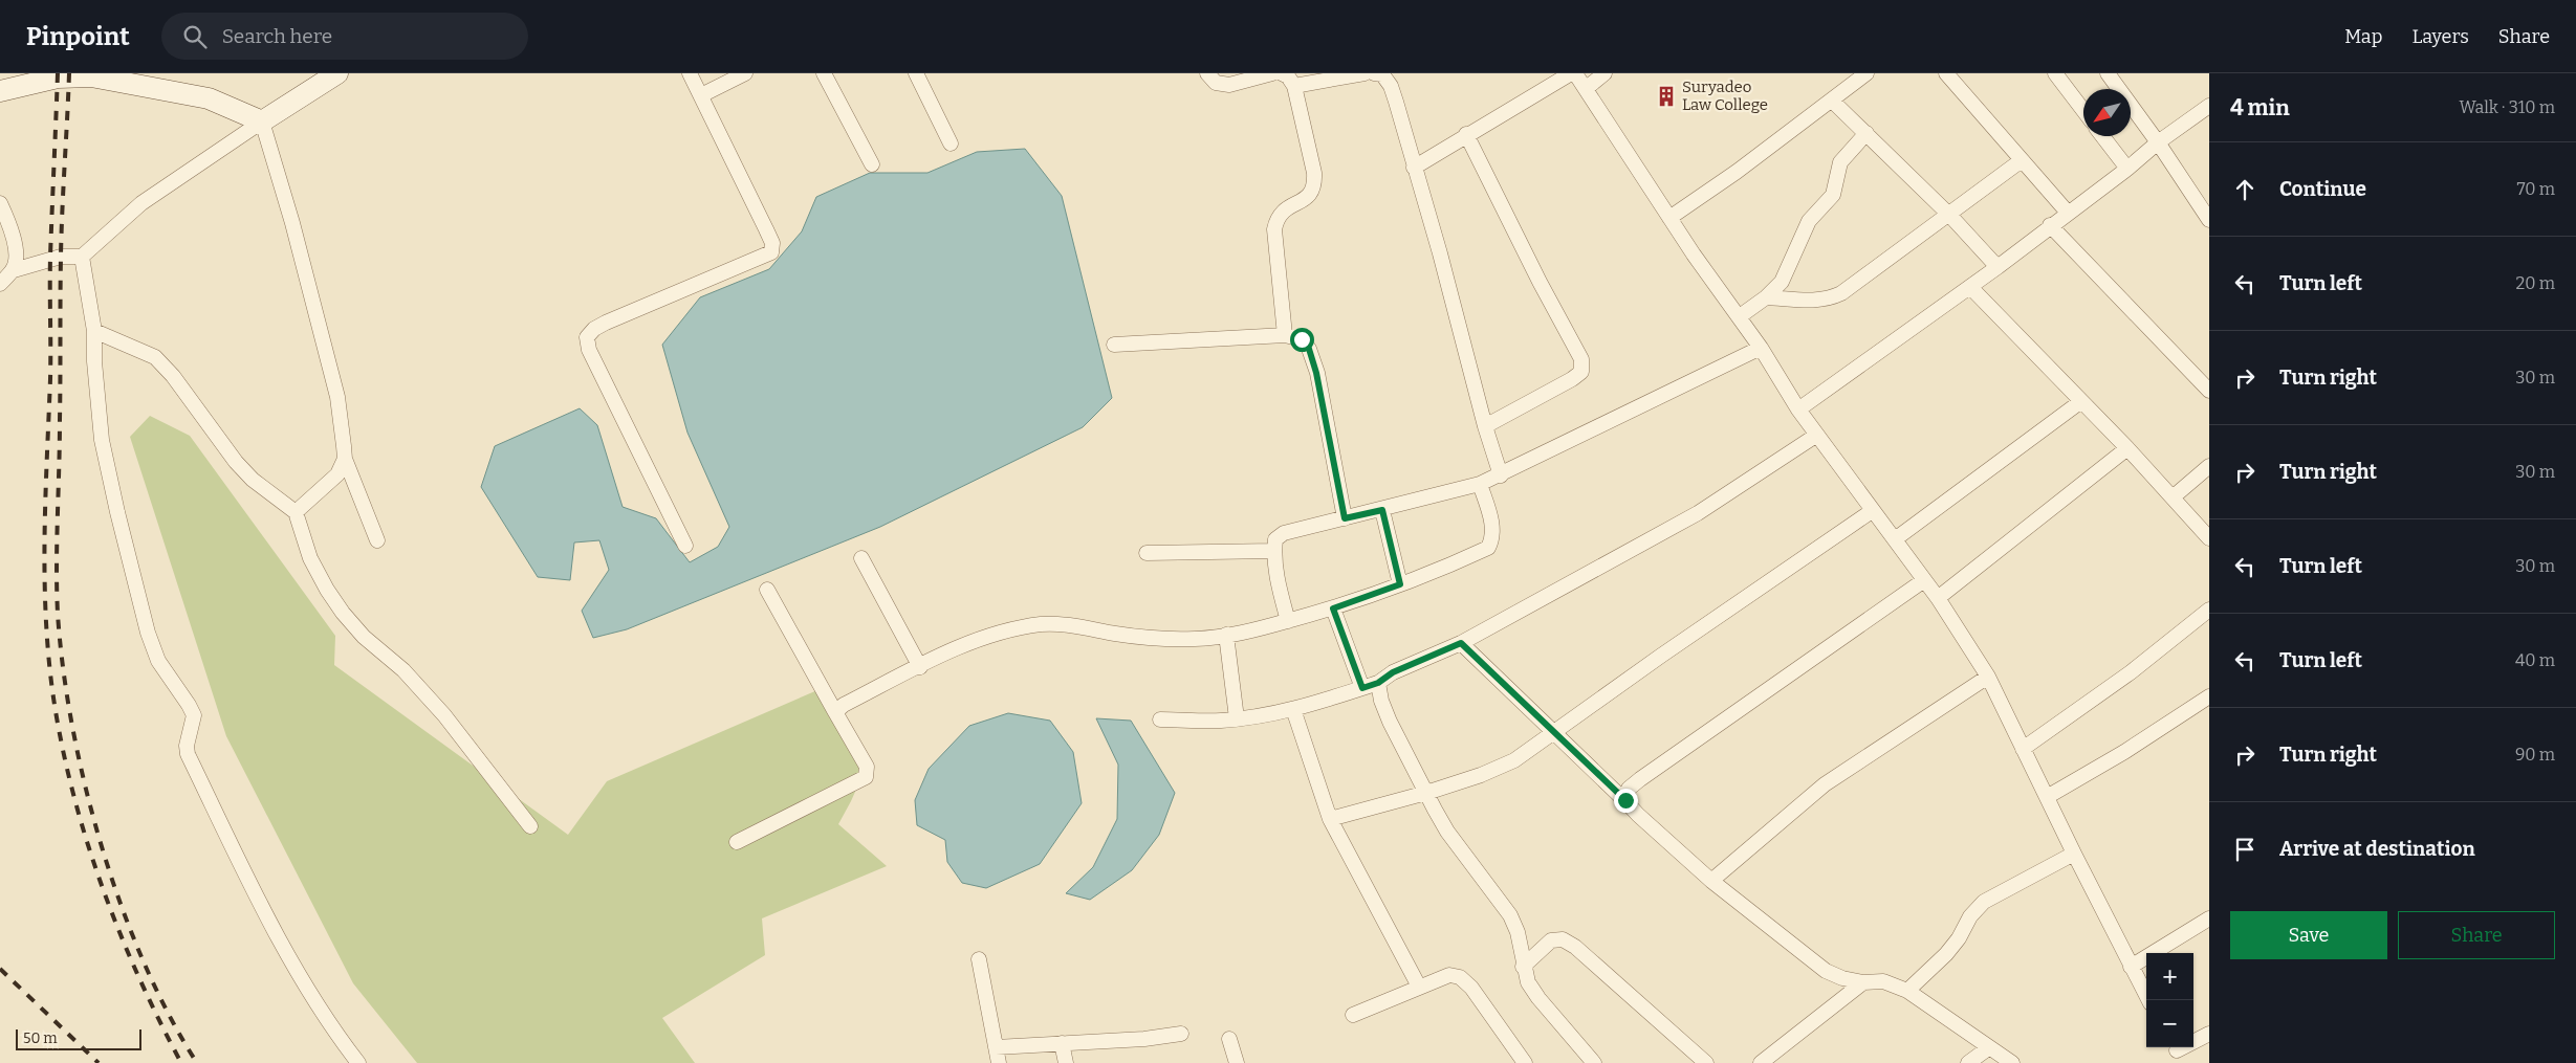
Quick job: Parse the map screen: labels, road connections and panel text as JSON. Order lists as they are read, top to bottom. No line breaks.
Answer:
{"places":{"building":["Suryadeo Law College"]},"scale_bar":"50 m","north":"bottom left","page":{"header":"Pinpoint","search":"Search here","nav":["Map","Layers","Share"],"heading":["4 min","Walk · 310 m"],"list":[["Continue","70 m"],["Turn left","20 m"],["Turn right","30 m"],["Turn right","30 m"],["Turn left","30 m"],["Turn left","40 m"],["Turn right","90 m"],"Arrive at destination"],"buttons":["Save","Share"],"map_buttons":["+","−"],"scale":"50 m"}}
